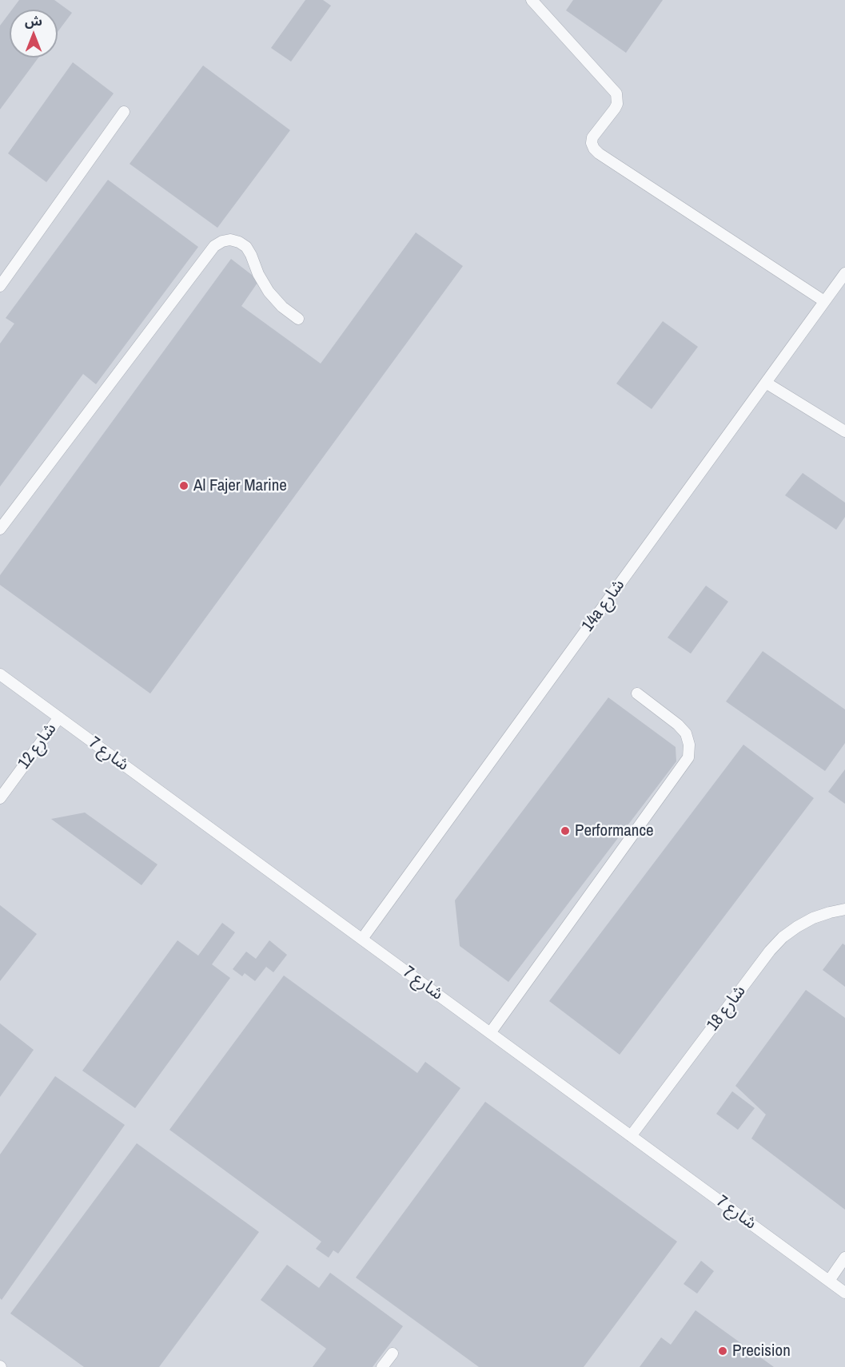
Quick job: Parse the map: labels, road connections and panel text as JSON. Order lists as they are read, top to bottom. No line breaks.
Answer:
{"streets":{"lane":["14a شارع","شارع 12","شارع 7","شارع 18"]},"crossings":[["14a شارع","شارع 7"],["شارع 12","شارع 7"],["شارع 7","شارع 18"]],"places":["Al Fajer Marine","Performance","Precision"],"north":"top"}
